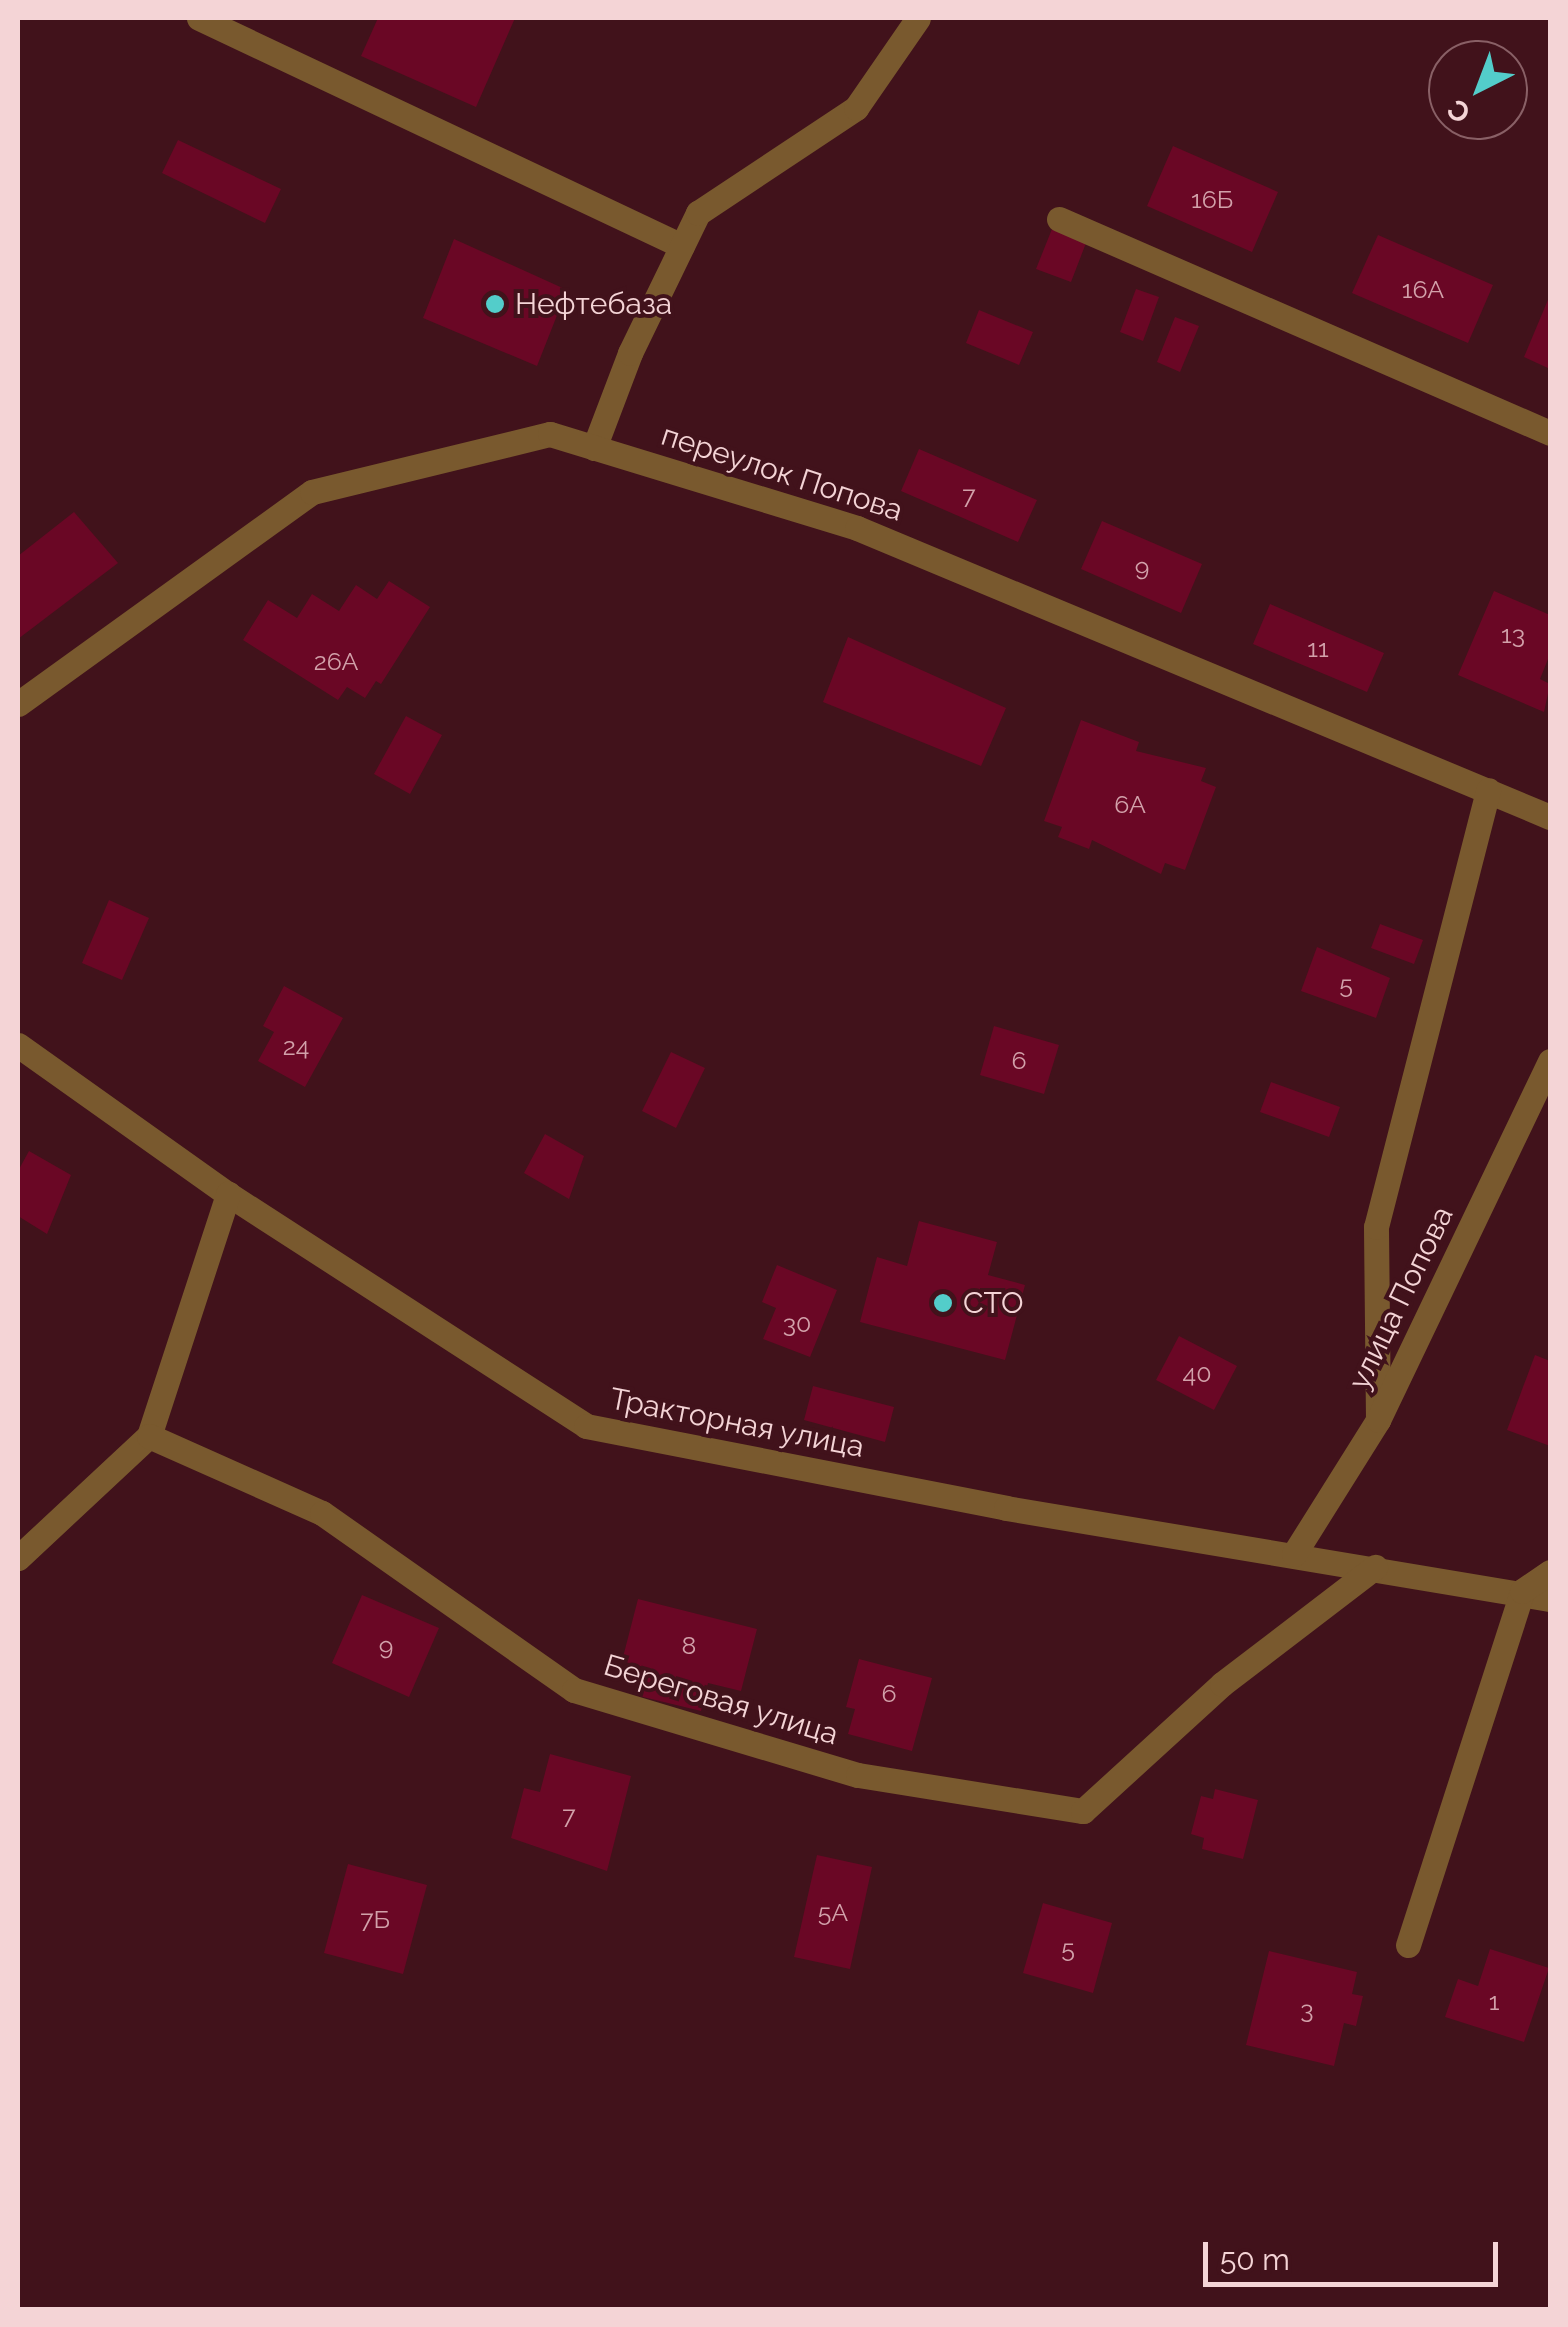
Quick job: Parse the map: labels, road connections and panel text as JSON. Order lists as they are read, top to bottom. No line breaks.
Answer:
{"streets":{"street":["переулок Попова","улица Попова","Тракторная улица","Береговая улица"]},"crossings":[["улица Попова","Тракторная улица"],["Тракторная улица","Береговая улица"]],"places":["Нефтебаза","СТО"],"house_numbers":["16Б","16А","7","9","13","11","26А","6А","5","24","6","30","40","8","9","6","7","5А","7Б","5","1","3"],"scale_bar":"50 m","north":"bottom left"}
